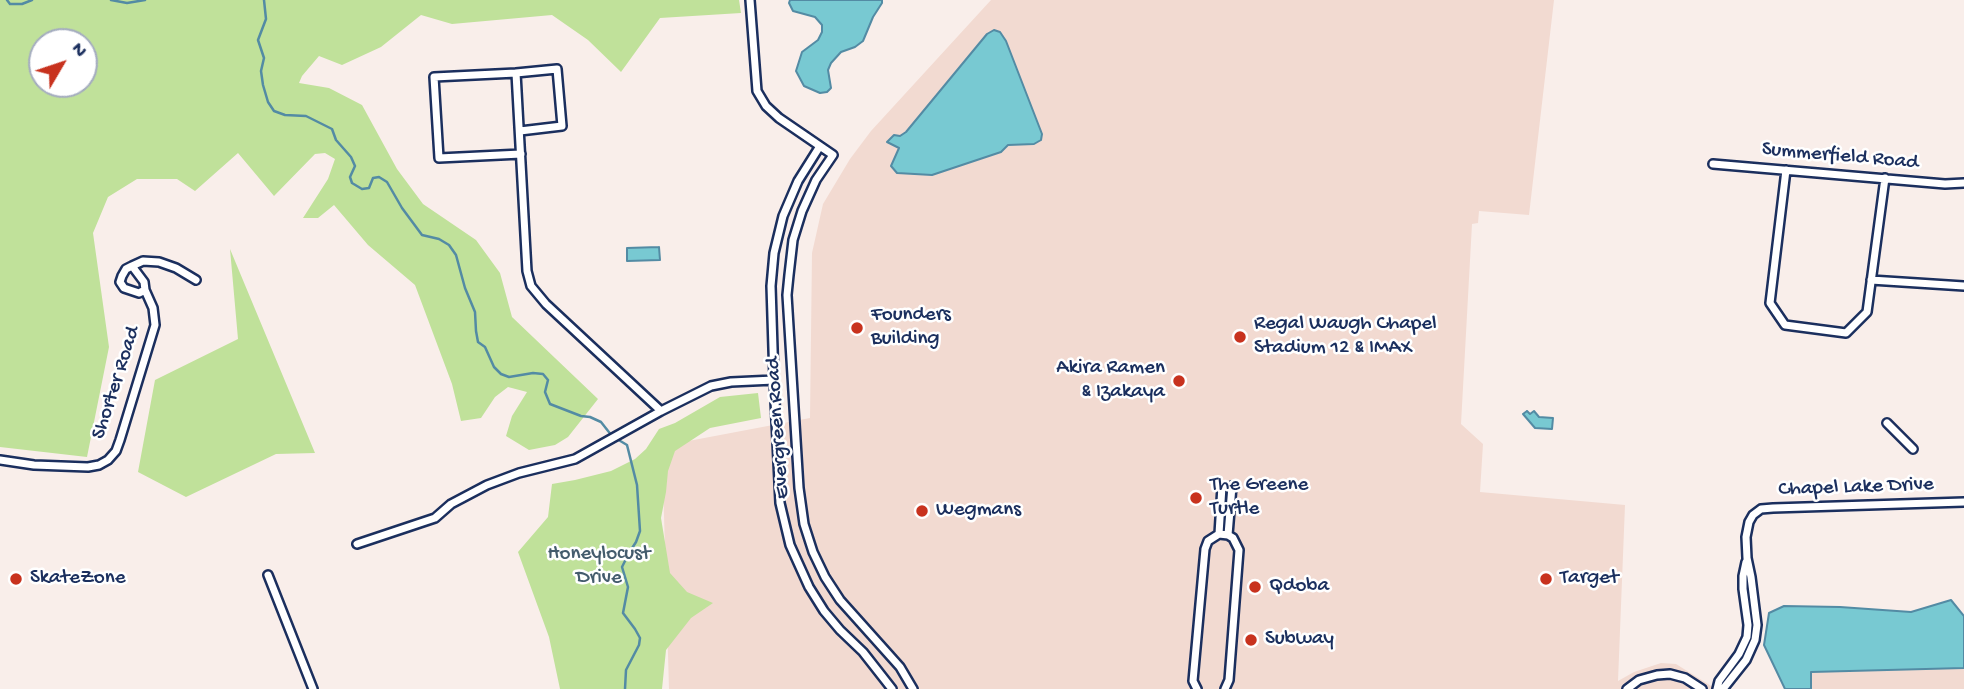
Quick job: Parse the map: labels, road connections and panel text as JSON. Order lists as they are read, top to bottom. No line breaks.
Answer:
{"streets":{"street":["Summerfield Road","Shorter Road","Evergreen Road","Chapel Lake Drive"]},"parks":["Honeylocust Drive"],"places":["Founders Building","Regal Waugh Chapel Stadium 12 & IMAX","Akira Ramen & Izakaya","The Greene Turtle","Wegmans","SkateZone","Target","Qdoba","Subway"],"north":"top right"}
